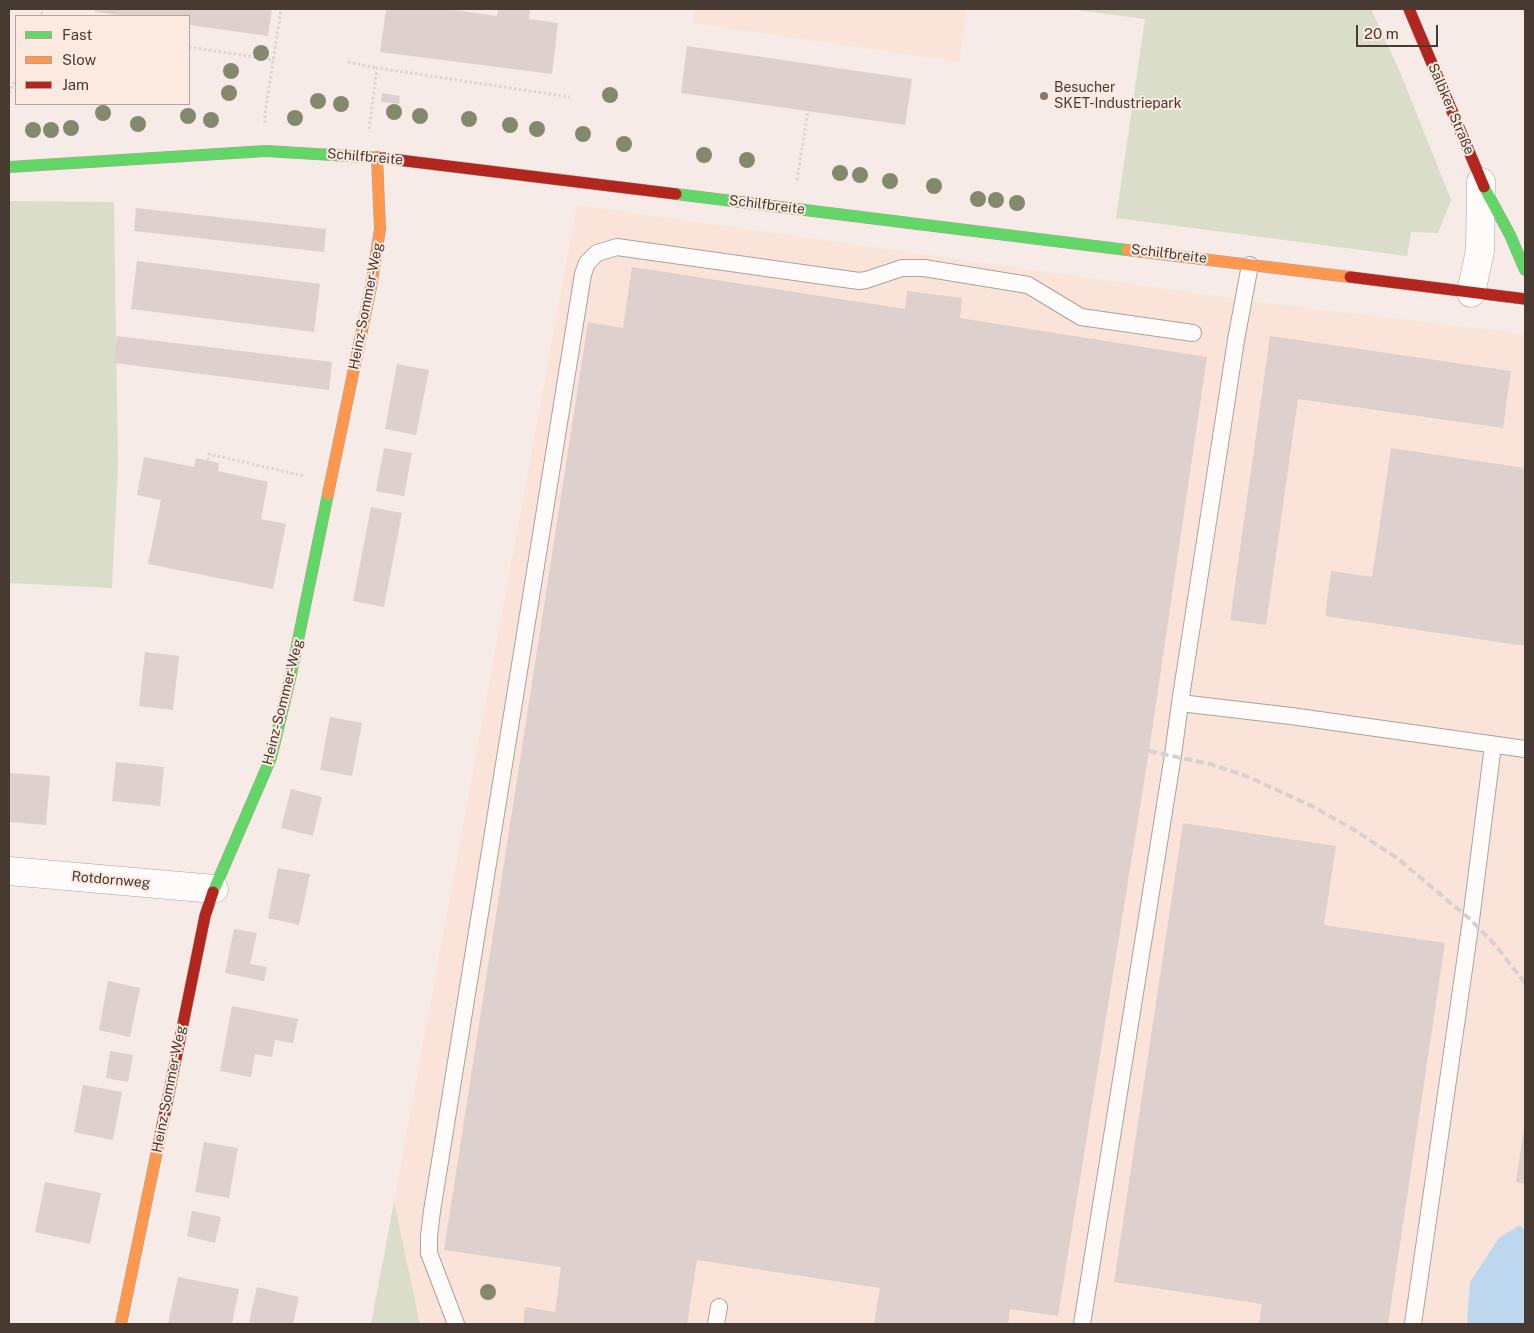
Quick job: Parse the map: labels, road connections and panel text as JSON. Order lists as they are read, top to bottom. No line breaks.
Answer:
{"streets":{"main road":["Salbker Straße","Schilfbreite","Heinz-Sommer-Weg"],"street":["Rotdornweg"]},"crossings":[["Salbker Straße","Schilfbreite"],["Schilfbreite","Heinz-Sommer-Weg"],["Heinz-Sommer-Weg","Rotdornweg"]],"places":["Besucher SKET-Industriepark"],"legend":["Fast","Slow","Jam"],"scale_bar":"20 m"}
